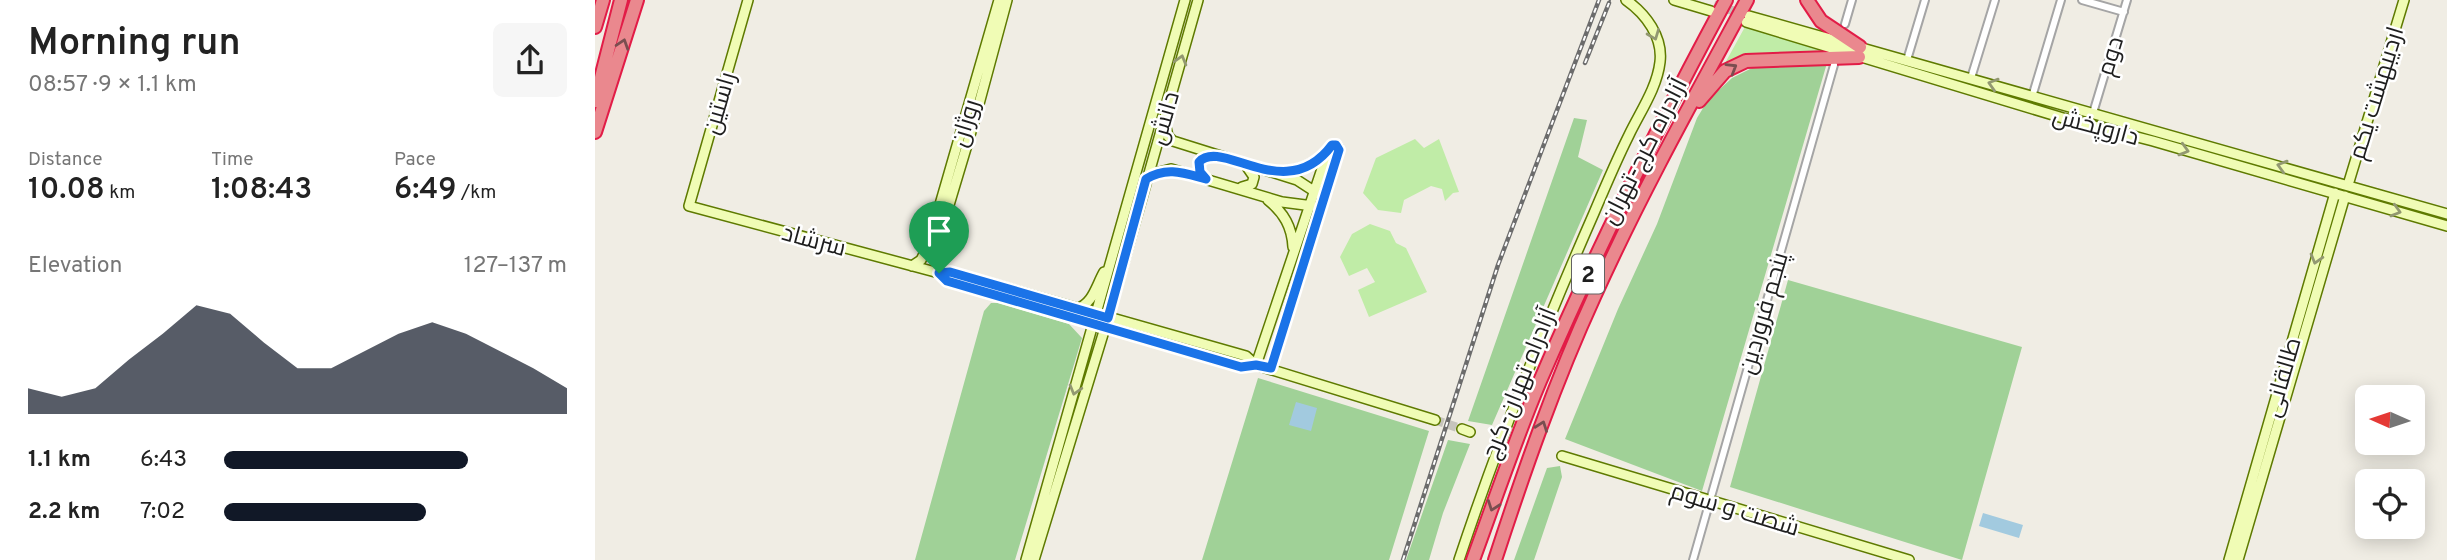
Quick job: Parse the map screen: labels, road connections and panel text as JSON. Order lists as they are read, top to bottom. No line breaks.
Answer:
{"streets":{"highway":["آزادراه کرج-تهران","2","آزادراه تهران-کرج"],"street":["دوم","اردیبهشت یکم","راستین","دانش","روژان","داروپخش","سرشاد","پنجم فروردین","طالقانی","شصت و سوم"]},"crossings":[["دوم","داروپخش"],["اردیبهشت یکم","داروپخش"],["راستین","سرشاد"],["دانش","سرشاد"],["داروپخش","طالقانی"],["پنجم فروردین","شصت و سوم"]],"one_way":["آزادراه کرج-تهران","آزادراه تهران-کرج"],"north":"left","page":{"heading":["Morning run","08:57 · 9 × 1.1 km"],"stats":[["Distance","10.08 km"],["Time","1:08:43"],["Pace","6:49 /km"]],"chart":["Elevation","127–137 m"],"list":[{"name":"1.1 km","note":"6:43"},{"name":"2.2 km","note":"7:02"}]}}
